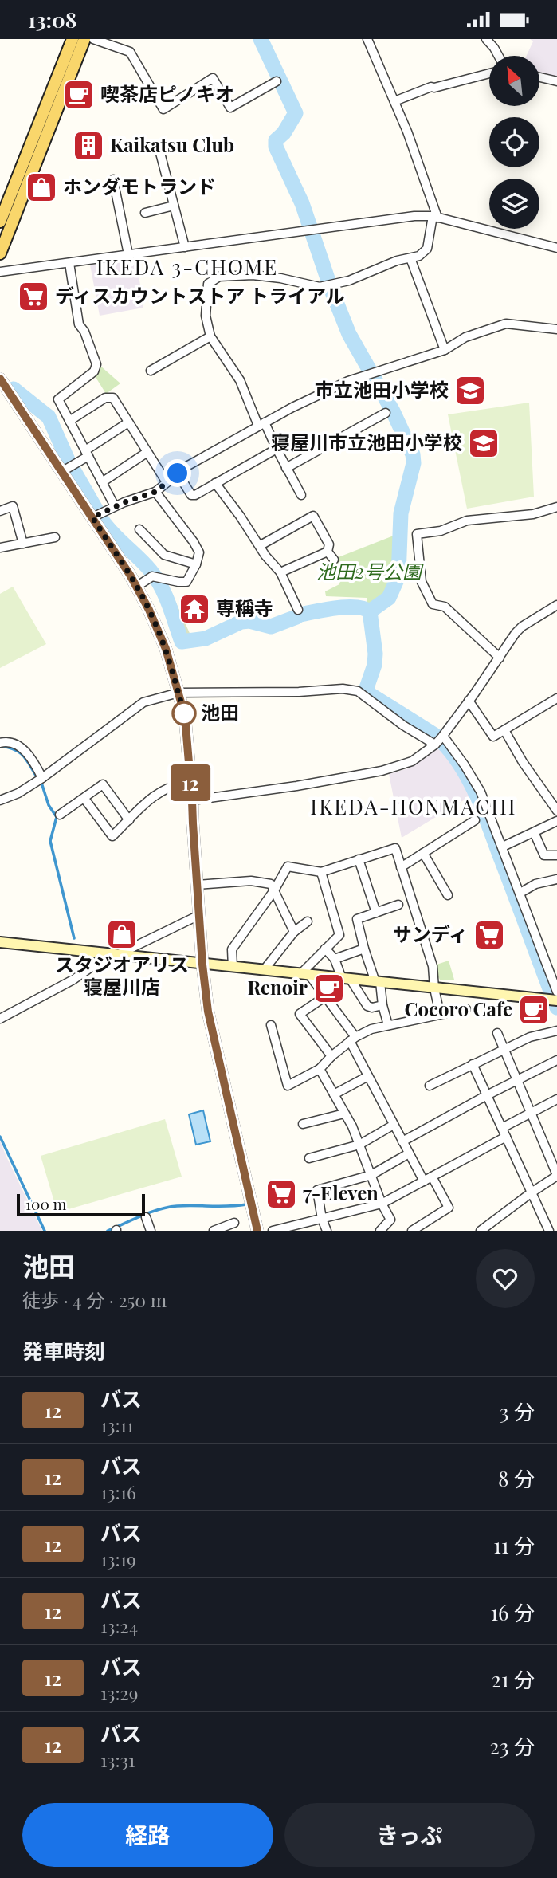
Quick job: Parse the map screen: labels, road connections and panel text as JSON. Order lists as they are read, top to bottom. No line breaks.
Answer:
{"districts":["IKEDA 3-CHOME","IKEDA-HONMACHI"],"parks":["池田2号公園"],"places":{"cafe":["喫茶店ピノキオ","Renoir","Cocoro Cafe"],"building":["Kaikatsu Club"],"shop":["ホンダモトランド","スタジオアリス 寝屋川店"],"supermarket":["ディスカウントストア トライアル","サンディ","7-Eleven"],"school or university":["市立池田小学校","寝屋川市立池田小学校"],"temple":["専稱寺"],"other":["池田"]},"lines":["bus line 12"],"scale_bar":"100 m","north":"top left","page":{"status":"13:08","on_map":"12","scale":"100 m","heading":[["池田","徒歩 · 4 分 · 250 m"],"発車時刻"],"list":[{"mark":"12","name":"バス","note":"13:11","value":"3 分"},{"mark":"12","name":"バス","note":"13:16","value":"8 分"},{"mark":"12","name":"バス","note":"13:19","value":"11 分"},{"mark":"12","name":"バス","note":"13:24","value":"16 分"},{"mark":"12","name":"バス","note":"13:29","value":"21 分"},{"mark":"12","name":"バス","note":"13:31","value":"23 分"}],"buttons":["経路","きっぷ"]}}
